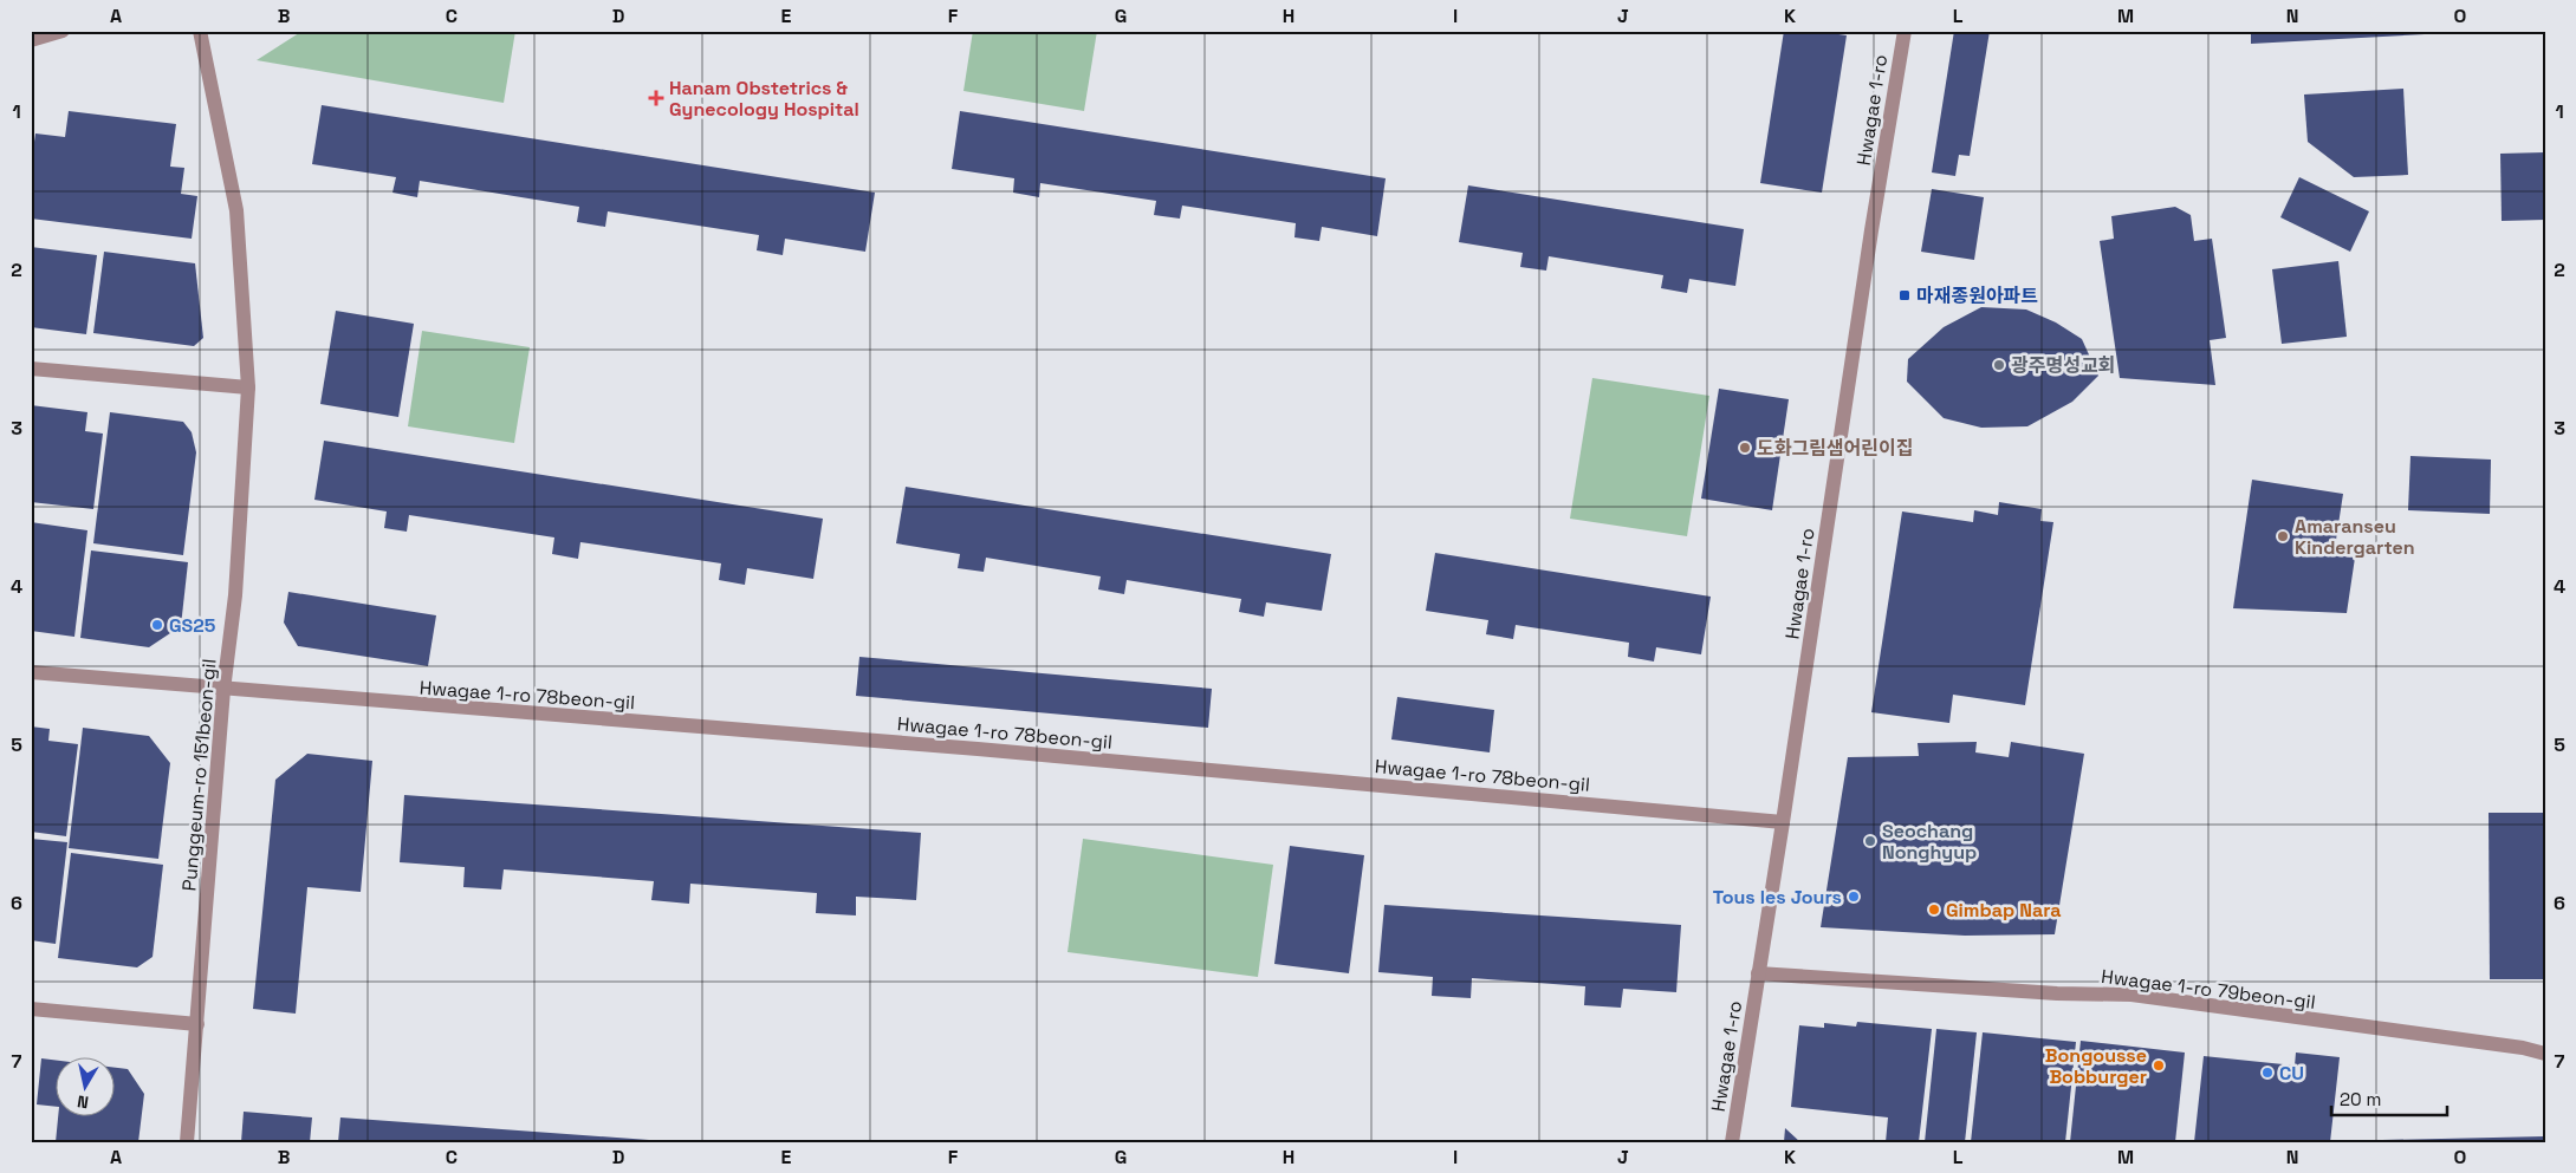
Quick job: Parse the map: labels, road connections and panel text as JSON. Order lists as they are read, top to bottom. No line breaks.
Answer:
{"streets":{"street":["Hwagae 1-ro","Hwagae 1-ro 78beon-gil","Punggeum-ro 151beon-gil","Hwagae 1-ro 79beon-gil"]},"crossings":[["Hwagae 1-ro","Hwagae 1-ro 78beon-gil"],["Hwagae 1-ro","Hwagae 1-ro 79beon-gil"],["Hwagae 1-ro 78beon-gil","Punggeum-ro 151beon-gil"]],"places":{"health":["Hanam Obstetrics & Gynecology Hospital"],"transit":["마재종원아파트"],"other":["광주명성교회","도화그림샘어린이집","Amaranseu Kindergarten","GS25","Seochang Nonghyup","Tous les Jours","Gimbap Nara","Bongousse Bobburger","CU"]},"scale_bar":"20 m","north":"bottom","grid":{"columns":["A","B","C","D","E","F","G","H","I","J","K","L","M","N","O"],"rows":["1","2","3","4","5","6","7"]}}
